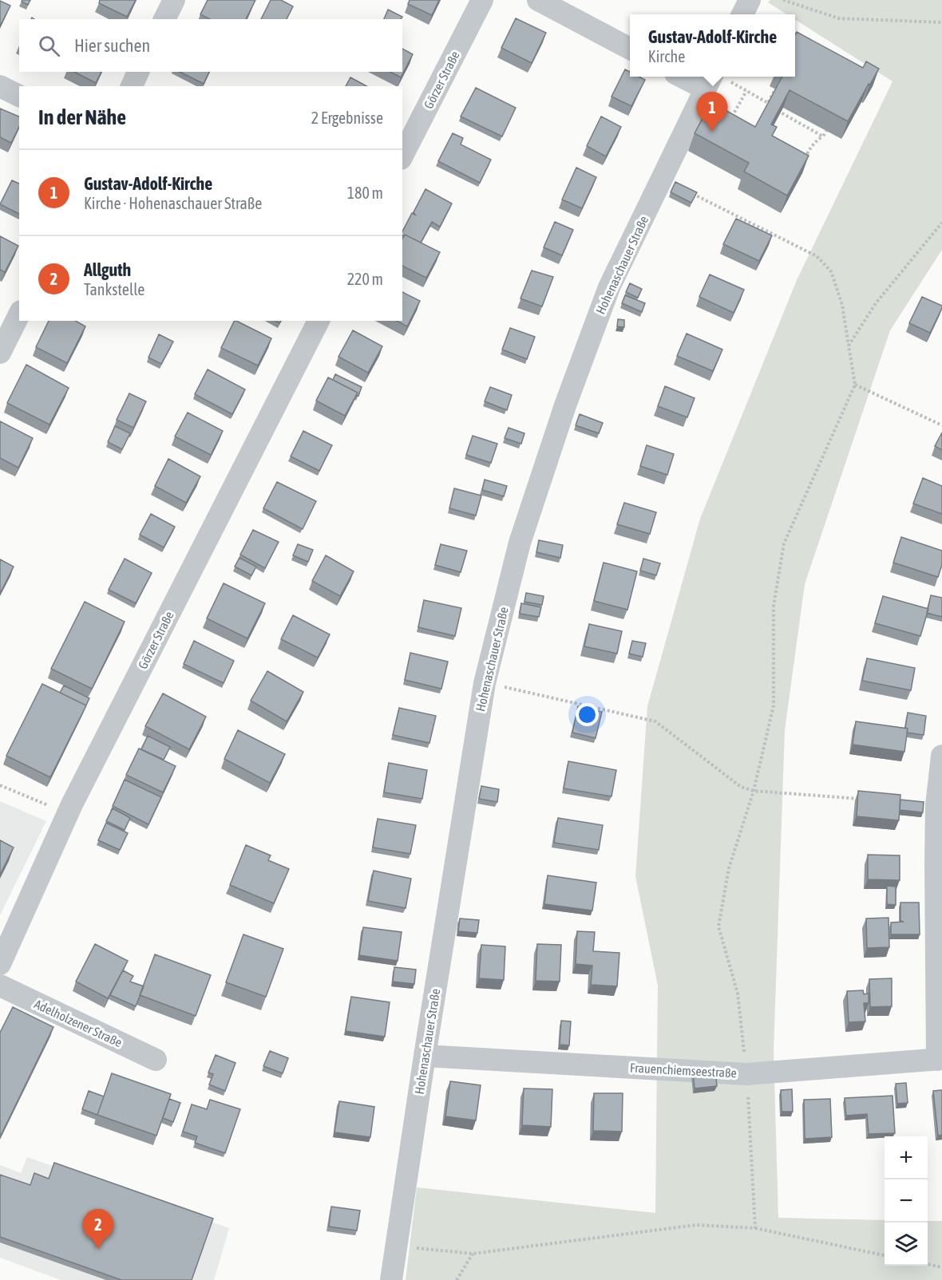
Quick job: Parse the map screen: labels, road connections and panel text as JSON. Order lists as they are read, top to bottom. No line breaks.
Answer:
{"streets":{"street":["Görzer Straße","Hohenaschauer Straße","Adelholzener Straße","Frauenchiemseestraße"]},"crossings":[["Hohenaschauer Straße","Frauenchiemseestraße"]],"page":{"popup":["Gustav-Adolf-Kirche","Kirche"],"search":"Hier suchen","heading":["In der Nähe","2 Ergebnisse"],"pins":["1","2"],"list":[{"mark":"1","name":"Gustav-Adolf-Kirche","note":"Kirche · Hohenaschauer Straße","value":"180 m"},{"mark":"2","name":"Allguth","note":"Tankstelle","value":"220 m"}],"map_buttons":["+","−"]}}
